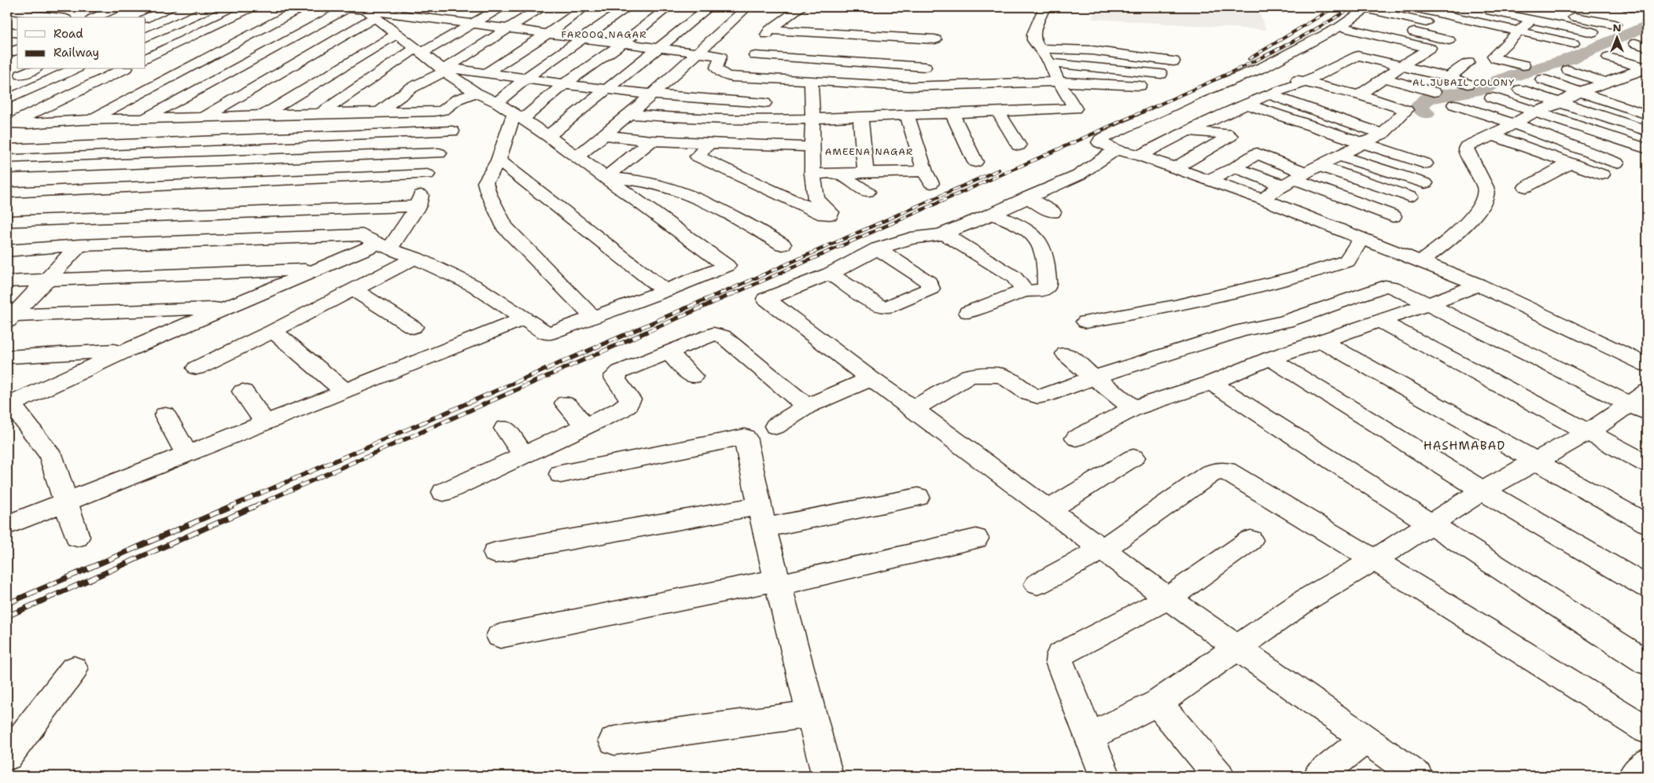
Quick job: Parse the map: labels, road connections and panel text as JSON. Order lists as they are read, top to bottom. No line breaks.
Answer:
{"districts":["FAROOQ NAGAR","AL JUBAIL COLONY","AMEENA NAGAR","HASHMABAD"],"legend":["Road","Railway"],"north":"top"}
